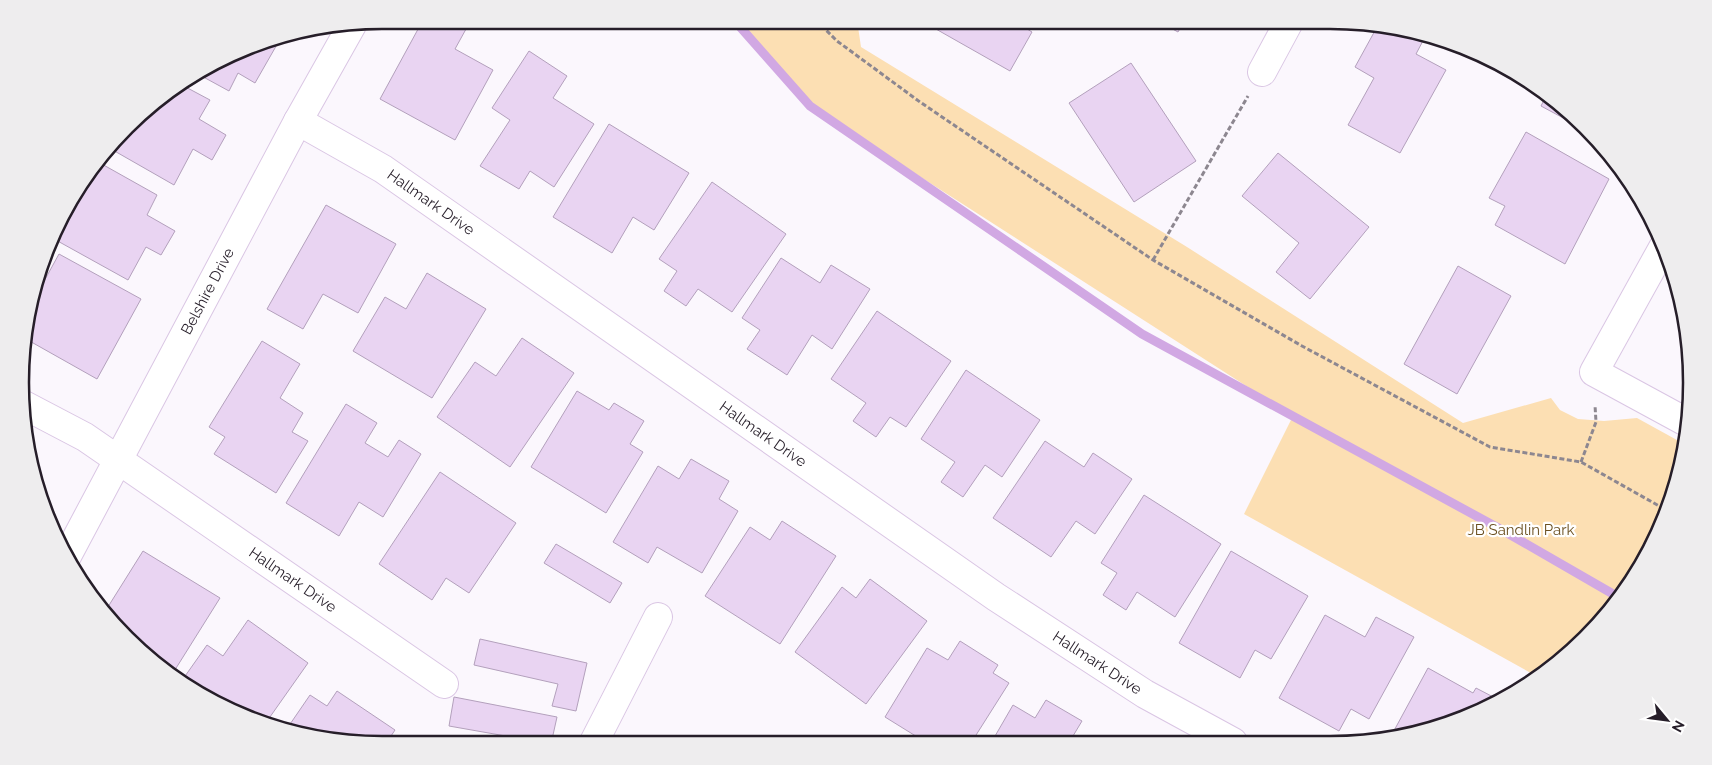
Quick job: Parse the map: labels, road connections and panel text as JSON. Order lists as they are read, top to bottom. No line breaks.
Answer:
{"streets":{"street":["Hallmark Drive","Belshire Drive"]},"crossings":[["Hallmark Drive","Belshire Drive"]],"parks":["JB Sandlin Park"],"north":"bottom right"}
